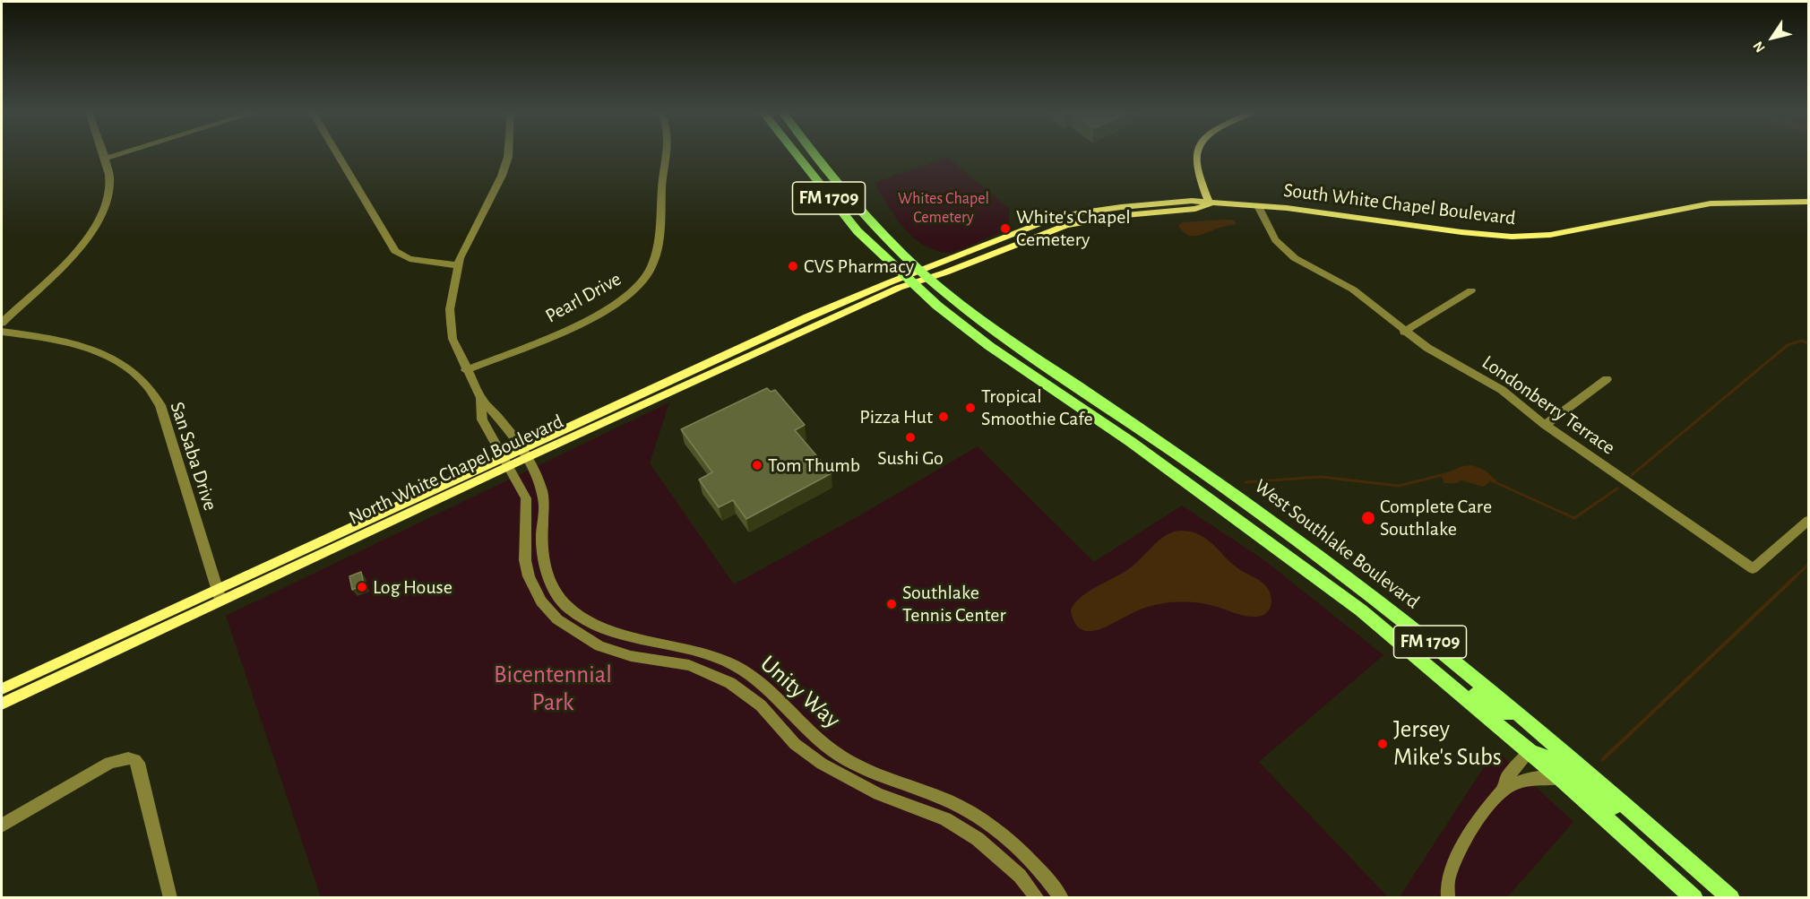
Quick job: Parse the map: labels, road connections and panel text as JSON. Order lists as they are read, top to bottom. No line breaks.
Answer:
{"streets":{"main road":["FM 1709","South White Chapel Boulevard","North White Chapel Boulevard","West Southlake Boulevard"],"street":["Pearl Drive","Londonberry Terrace","San Saba Drive","Unity Way"]},"crossings":[["FM 1709","South White Chapel Boulevard"],["FM 1709","North White Chapel Boulevard"],["FM 1709","West Southlake Boulevard"],["South White Chapel Boulevard","Londonberry Terrace"],["South White Chapel Boulevard","North White Chapel Boulevard"],["South White Chapel Boulevard","West Southlake Boulevard"],["San Saba Drive","North White Chapel Boulevard"],["North White Chapel Boulevard","West Southlake Boulevard"],["North White Chapel Boulevard","Unity Way"]],"parks":["Whites Chapel Cemetery","Bicentennial Park"],"places":["White's Chapel Cemetery","CVS Pharmacy","Tropical Smoothie Cafe","Pizza Hut","Sushi Go","Tom Thumb","Complete Care Southlake","Log House","Southlake Tennis Center","Jersey Mike's Subs"],"north":"bottom left"}
